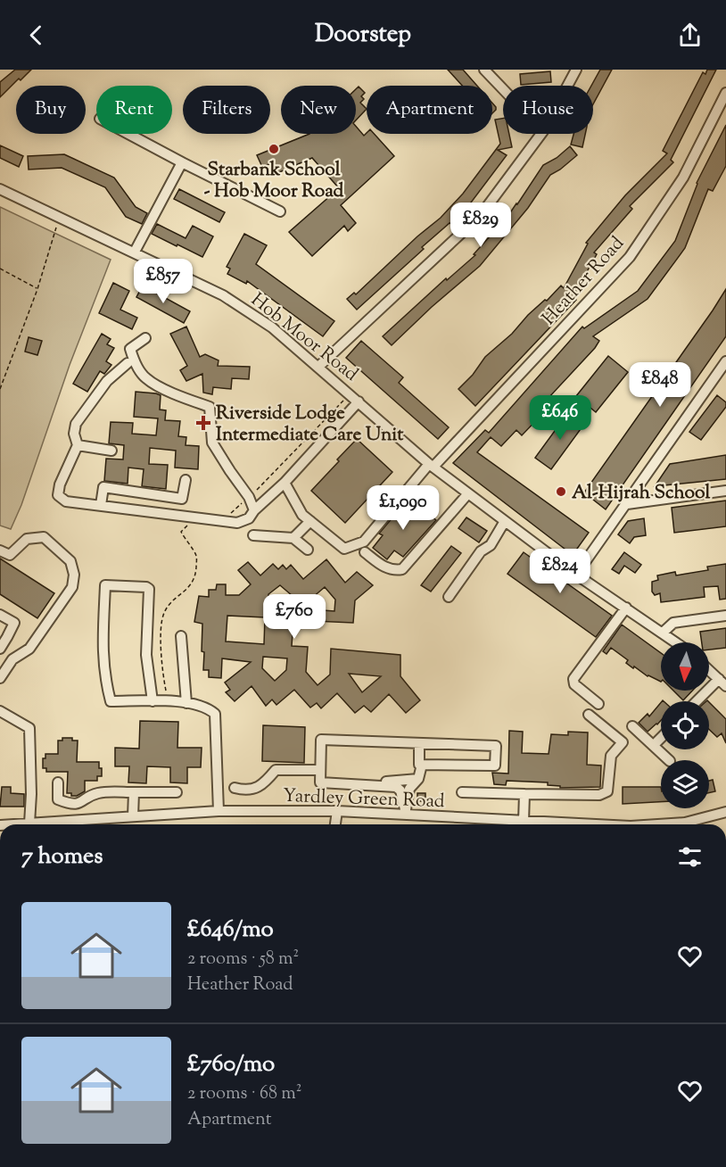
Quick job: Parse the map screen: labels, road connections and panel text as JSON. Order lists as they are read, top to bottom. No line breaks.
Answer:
{"streets":{"street":["Heather Road","Hob Moor Road","Yardley Green Road"]},"crossings":[["Heather Road","Hob Moor Road"]],"places":{"other":["Starbank School - Hob Moor Road","Al-Hijrah School"],"health":["Riverside Lodge Intermediate Care Unit"]},"north":"bottom","page":{"header":"Doorstep","chip":["Buy","Rent","Filters","New","Apartment","House"],"price":["£829","£857","£848","£646","£1,090","£824","£760"],"heading":"7 homes","list":[{"name":"£646/mo","note":"2 rooms · 58 m² · Heather Road"},{"name":"£760/mo","note":"2 rooms · 68 m² · Apartment"}]}}
